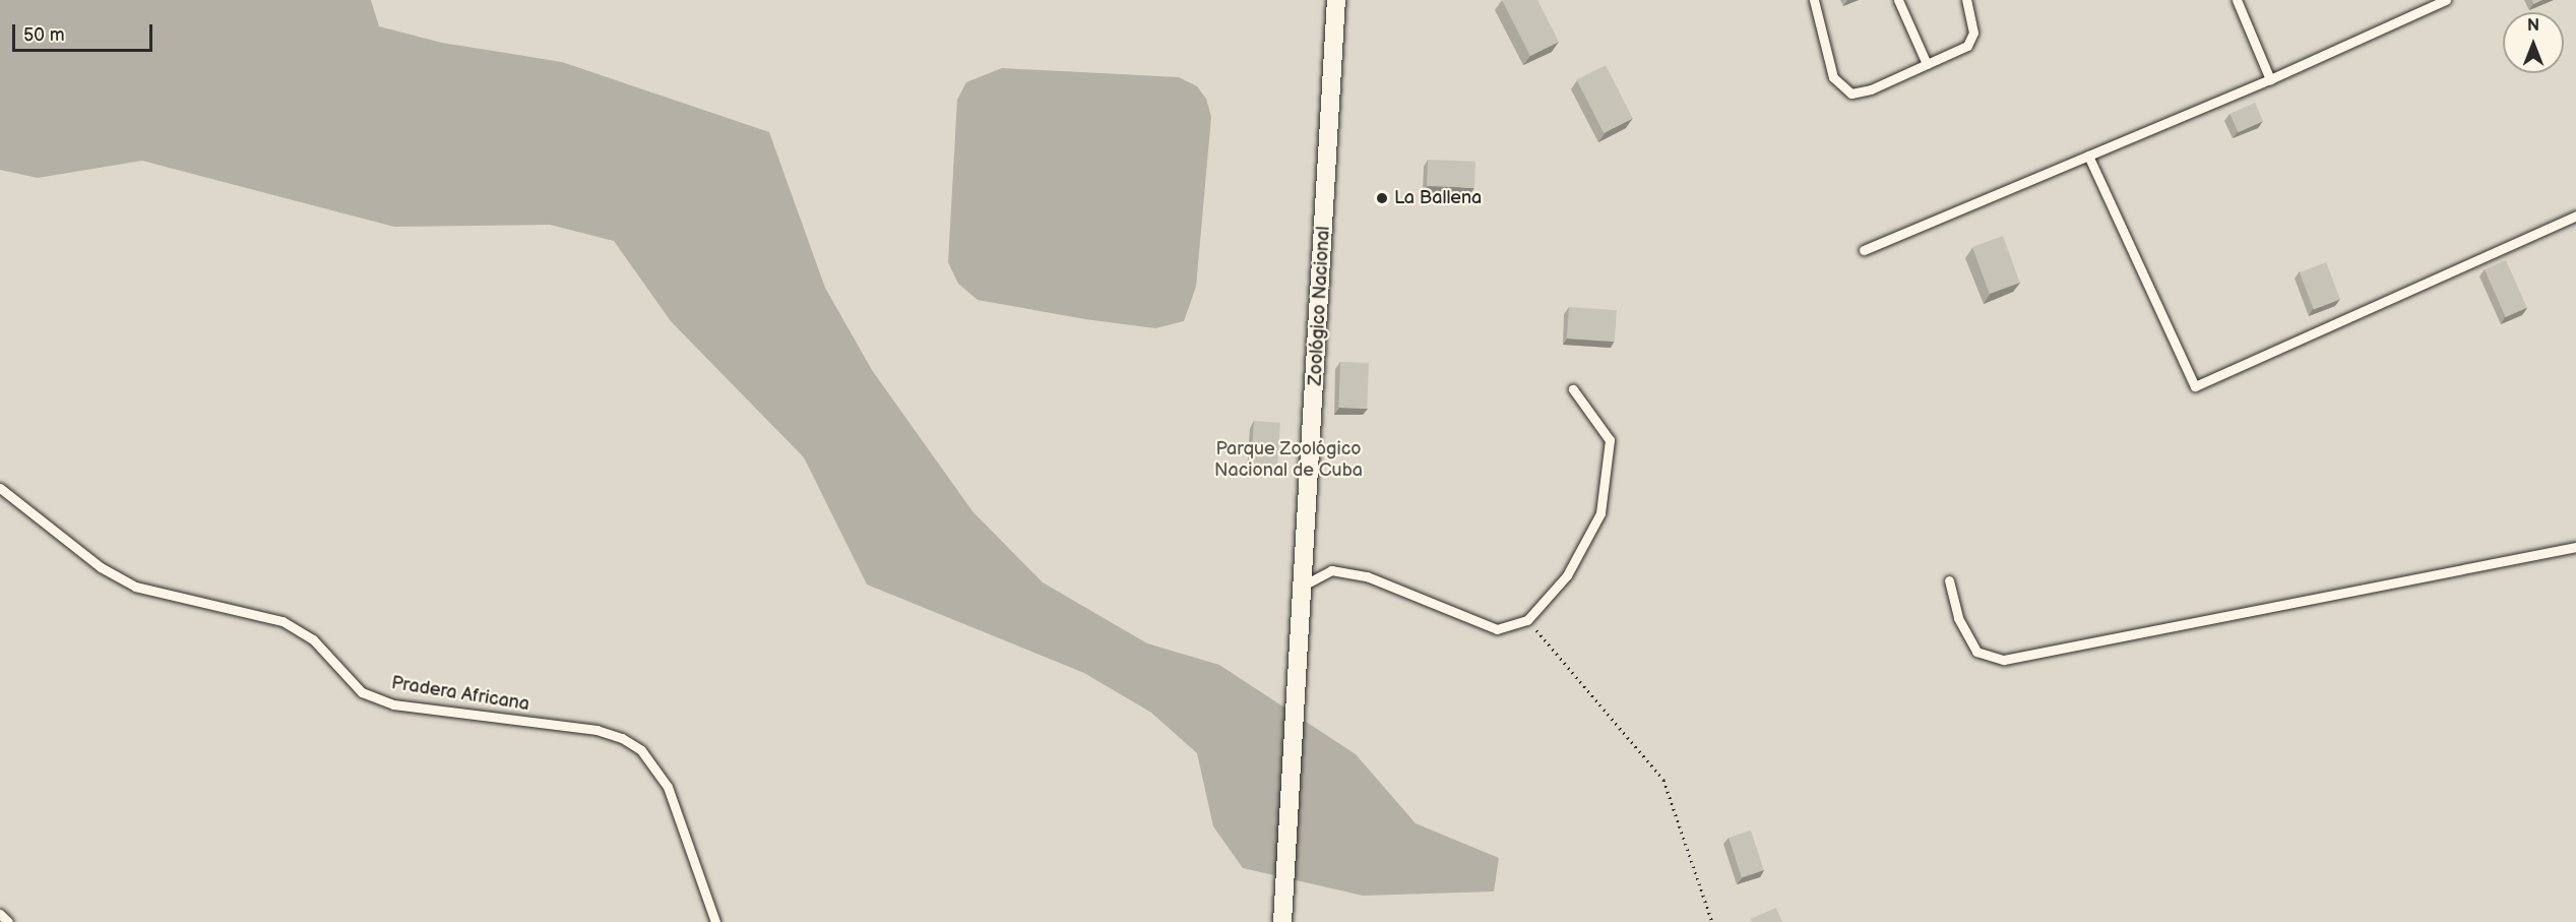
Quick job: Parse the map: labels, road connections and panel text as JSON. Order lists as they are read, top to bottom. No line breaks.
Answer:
{"streets":{"street":["Zoológico Nacional"],"lane":["Pradera Africana"]},"parks":["Parque Zoológico Nacional de Cuba"],"places":["La Ballena"],"scale_bar":"50 m","north":"top"}
